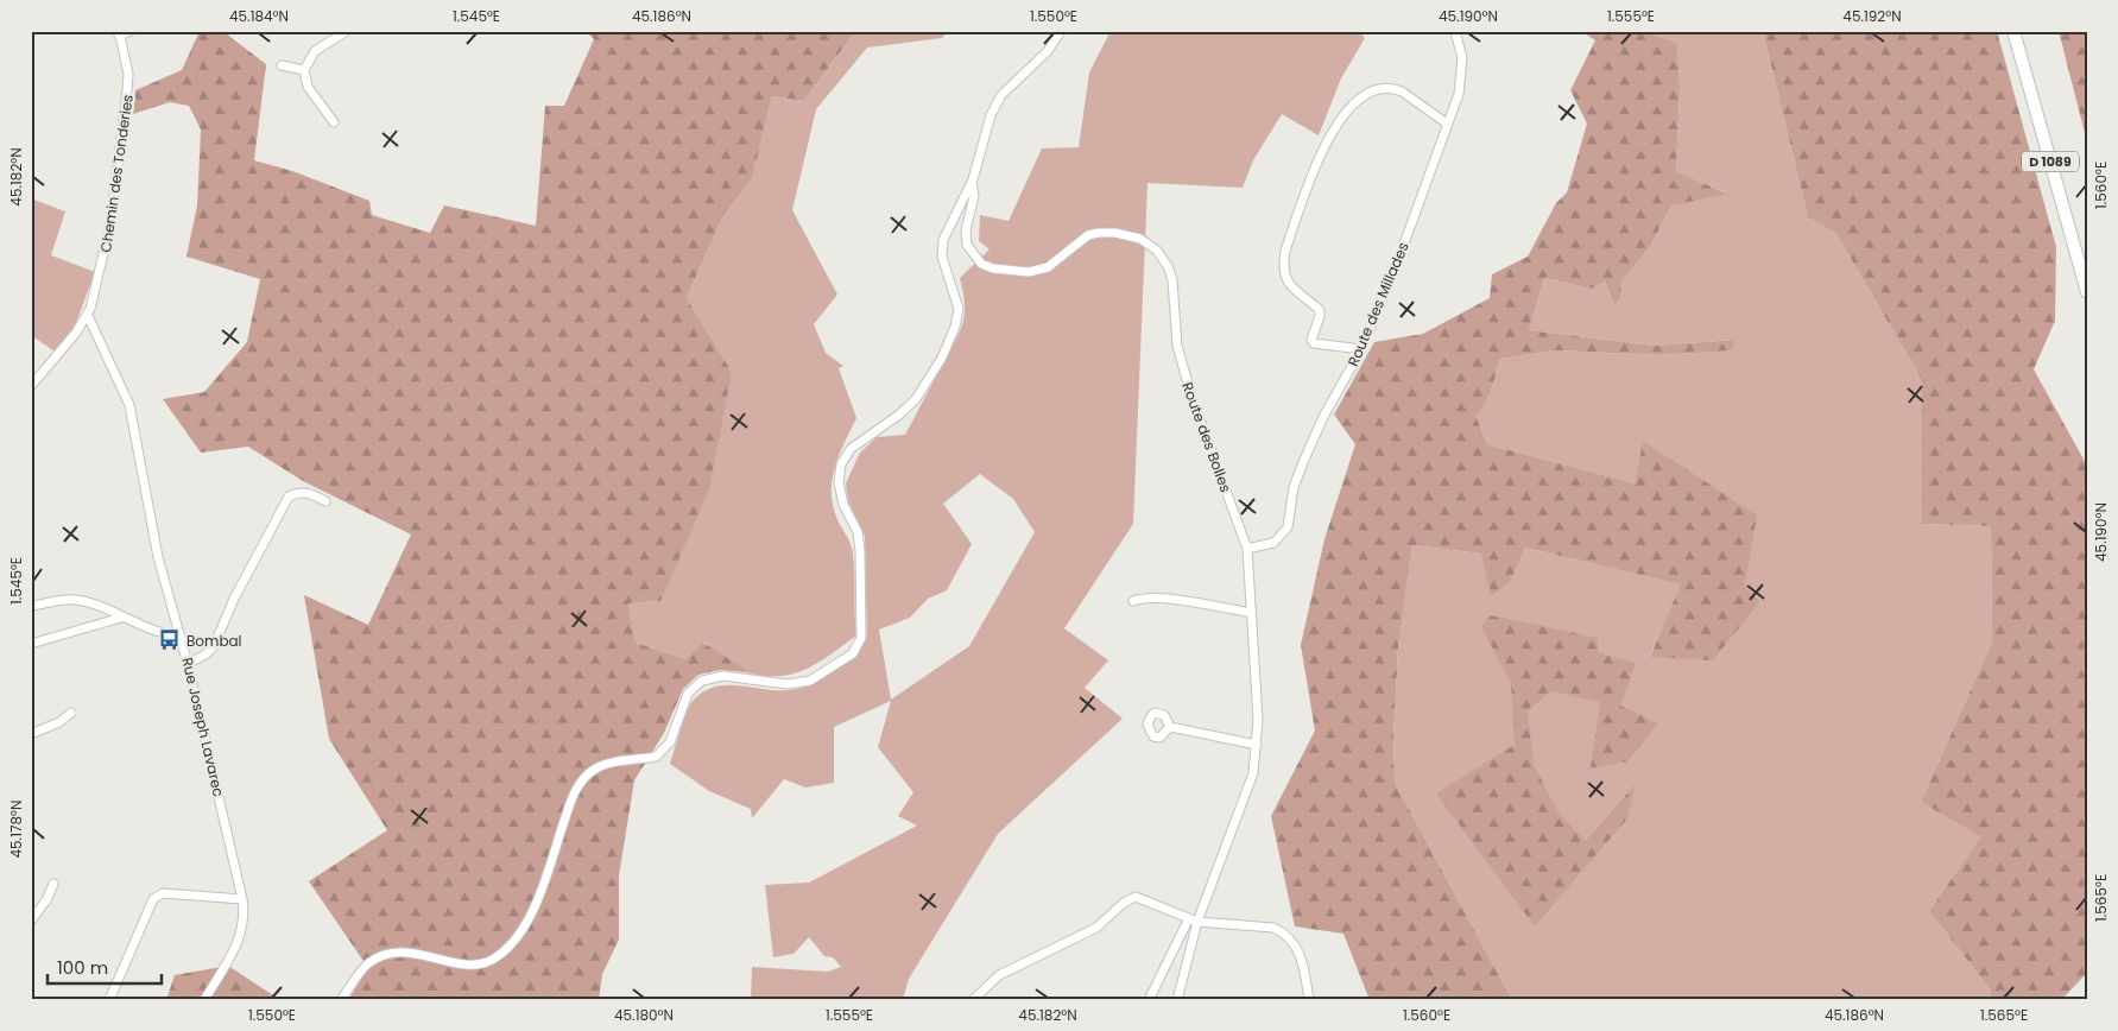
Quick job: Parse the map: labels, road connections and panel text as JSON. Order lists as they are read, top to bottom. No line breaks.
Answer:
{"streets":{"highway":["D 1089"],"street":["Chemin des Tonderies","Route des Millades","Route des Bolles","Rue Joseph Lavarec"]},"crossings":[["Chemin des Tonderies","Rue Joseph Lavarec"],["Route des Millades","Route des Bolles"]],"places":{"bus stop":["Bombal"]},"scale_bar":"100 m","coordinates":["45.184°N","1.545°E","45.186°N","1.550°E","45.190°N","1.555°E","45.192°N","45.182°N","1.560°E","45.178°N","1.565°E","45.180°N"]}
